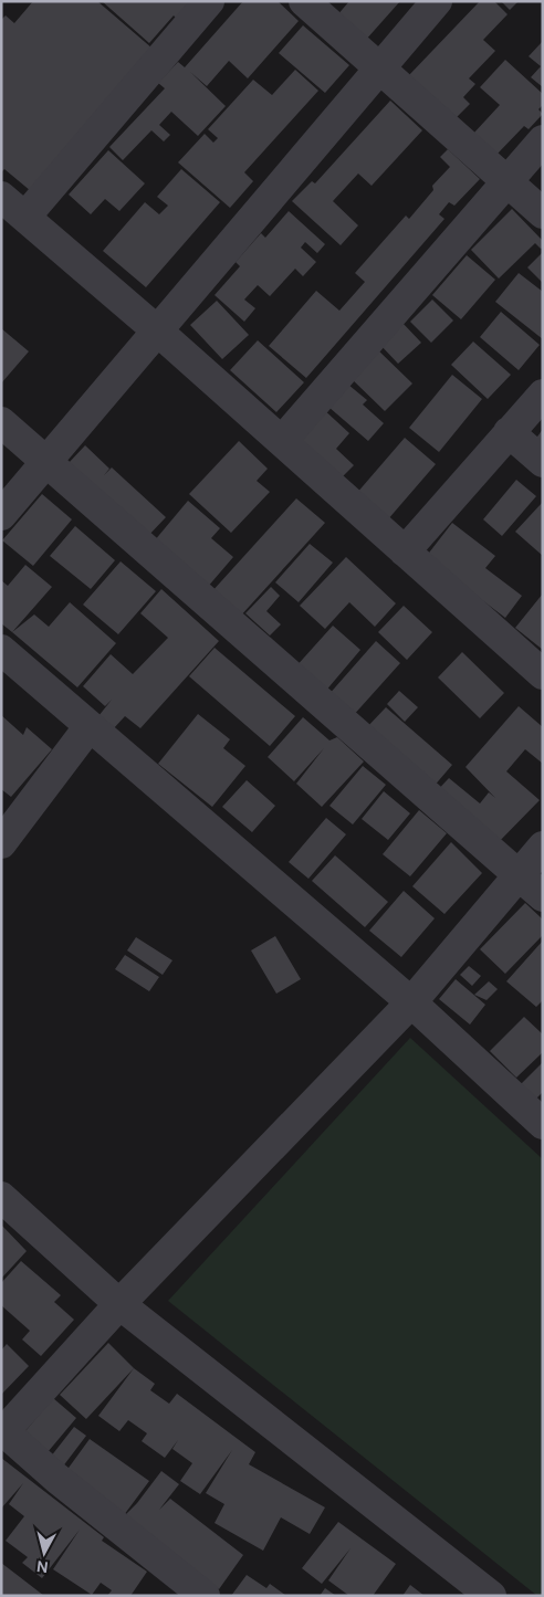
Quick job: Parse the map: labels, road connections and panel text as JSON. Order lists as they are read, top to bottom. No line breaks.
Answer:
{"north":"bottom"}
